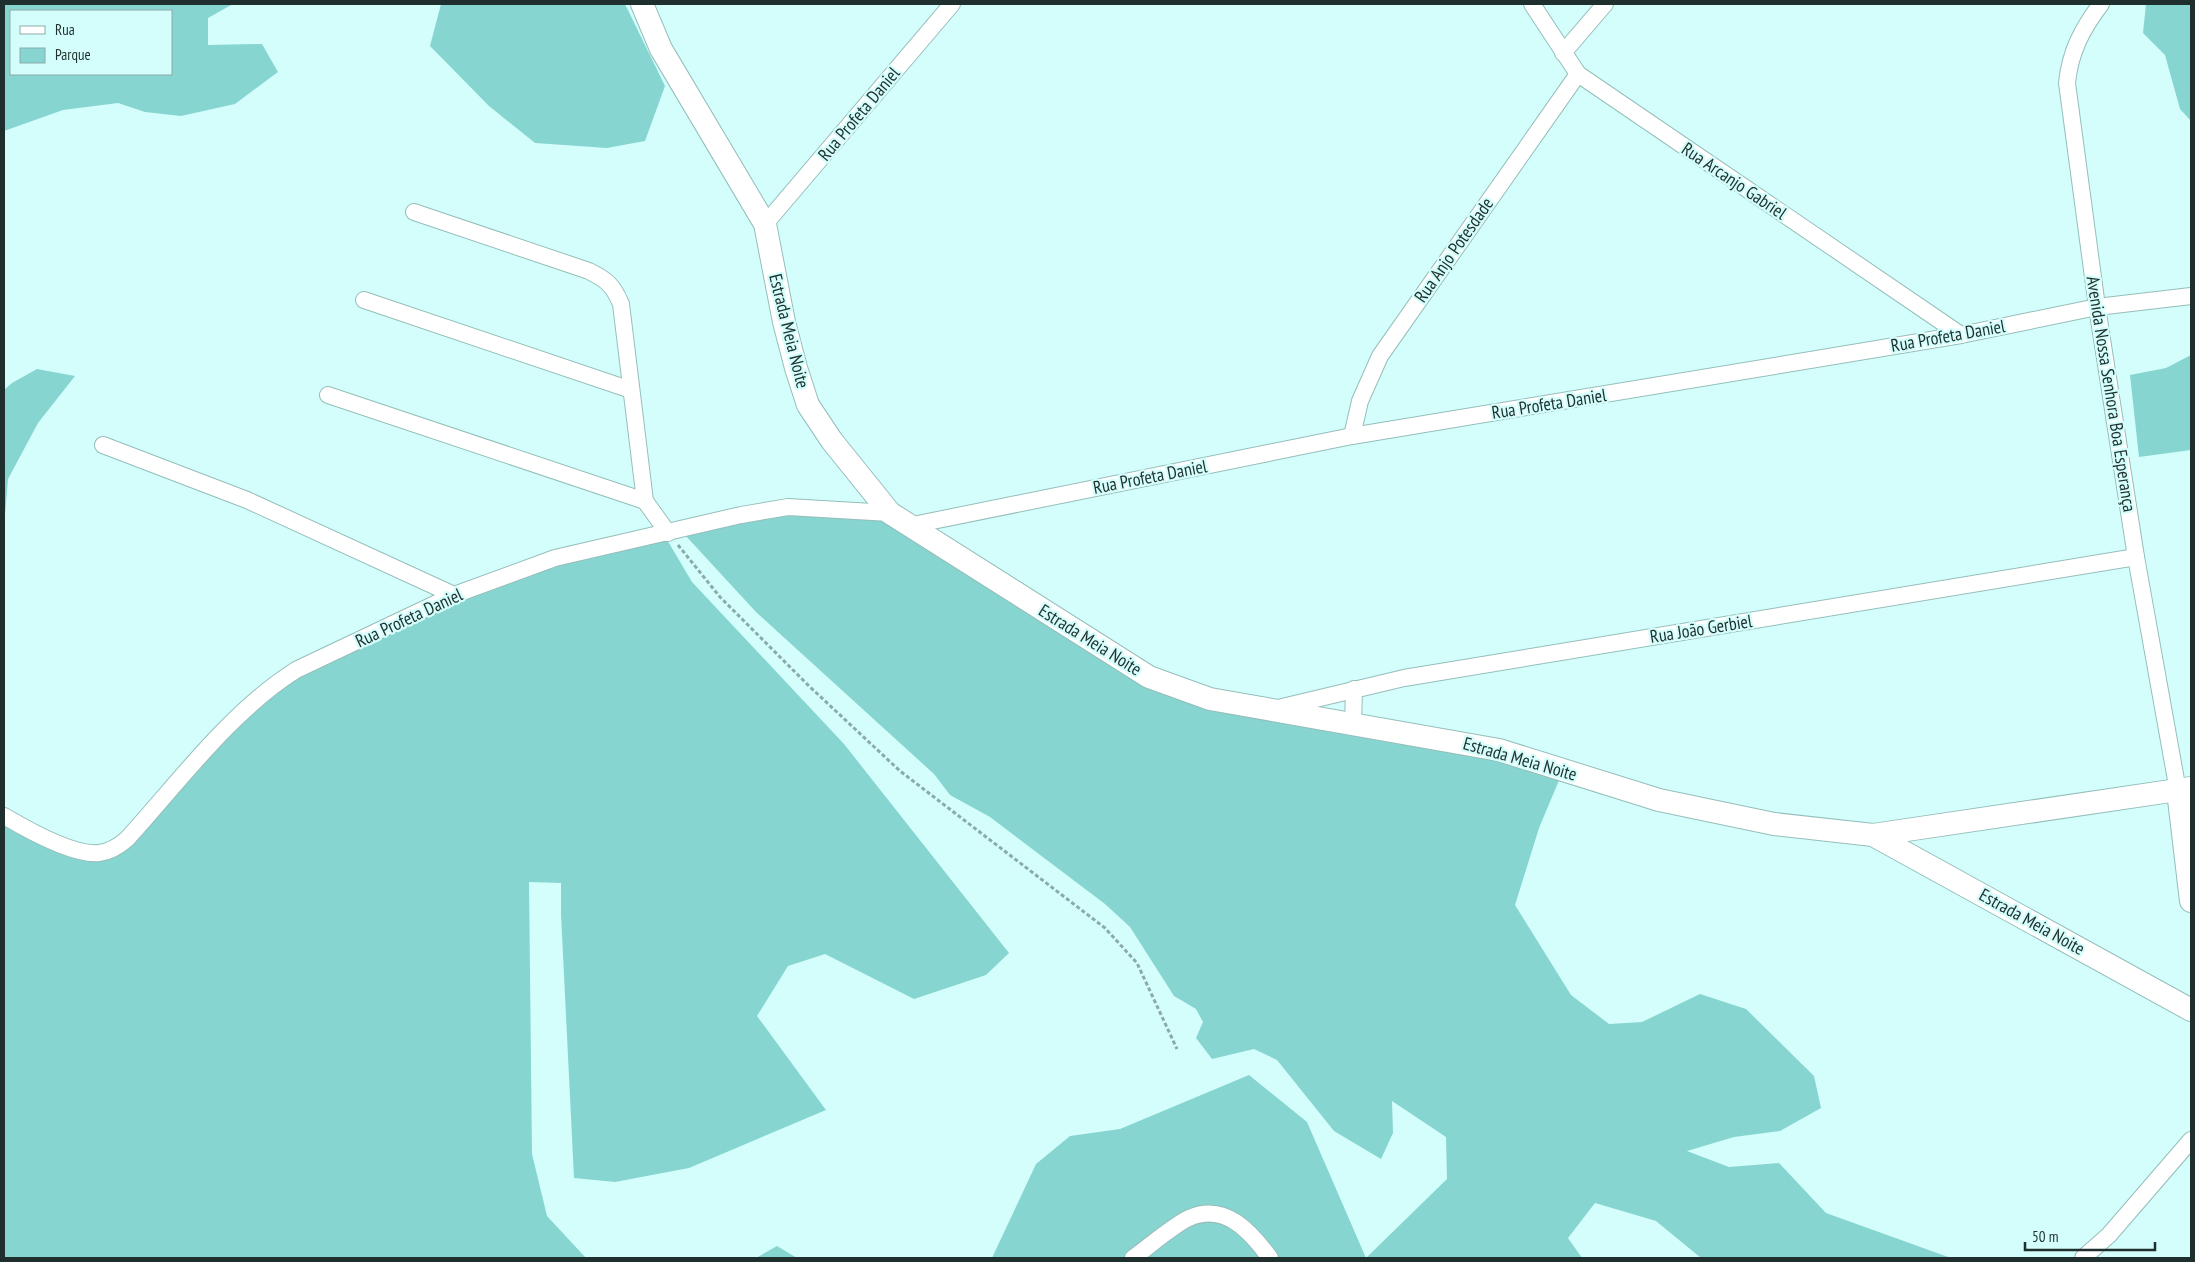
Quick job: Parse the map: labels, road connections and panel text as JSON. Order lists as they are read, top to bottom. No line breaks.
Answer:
{"streets":{"street":["Rua Profeta Daniel","Rua Arcanjo Gabriel","Rua Anjo Potesdade","Estrada Meia Noite","Avenida Nossa Senhora Boa Esperança","Rua João Gerbiel"]},"crossings":[["Rua Profeta Daniel","Rua Arcanjo Gabriel"],["Rua Profeta Daniel","Rua Anjo Potesdade"],["Rua Profeta Daniel","Estrada Meia Noite"],["Rua Profeta Daniel","Avenida Nossa Senhora Boa Esperança"],["Rua Arcanjo Gabriel","Rua Anjo Potesdade"],["Estrada Meia Noite","Avenida Nossa Senhora Boa Esperança"],["Estrada Meia Noite","Rua João Gerbiel"],["Avenida Nossa Senhora Boa Esperança","Rua João Gerbiel"]],"legend":["Rua","Parque"],"scale_bar":"50 m"}
